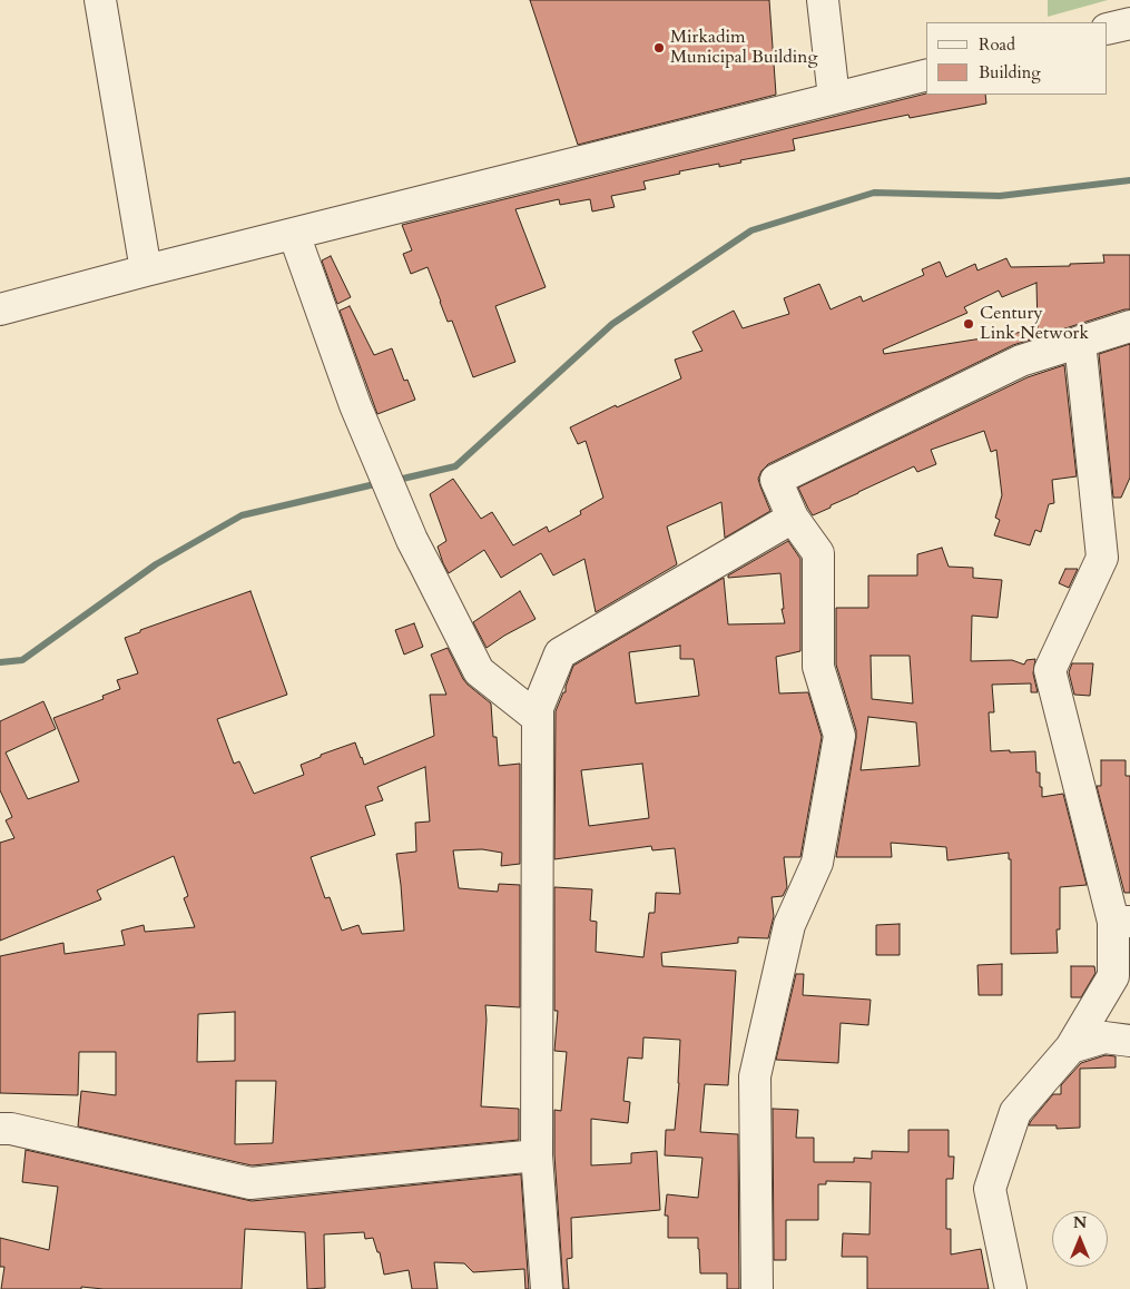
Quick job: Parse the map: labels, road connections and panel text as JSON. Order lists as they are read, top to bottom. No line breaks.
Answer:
{"places":["Mirkadim Municipal Building","Century Link Network"],"legend":["Road","Building"],"north":"top"}
